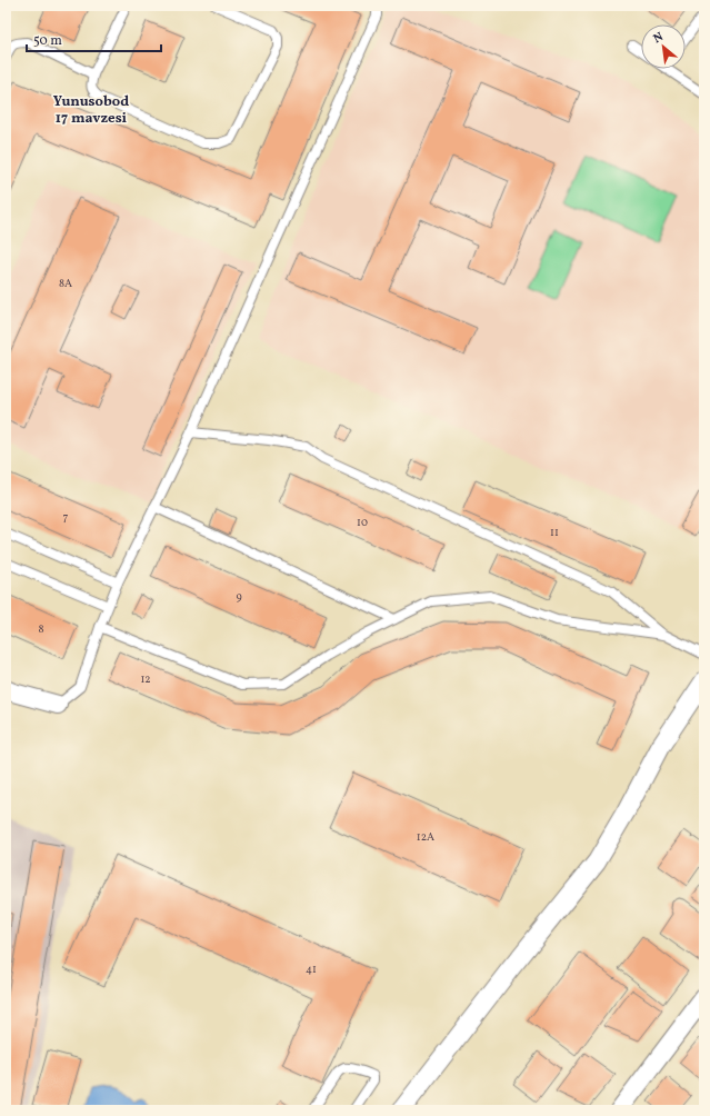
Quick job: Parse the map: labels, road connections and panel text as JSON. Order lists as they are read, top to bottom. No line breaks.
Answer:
{"districts":["Yunusobod 17 mavzesi"],"house_numbers":["8A","7","10","11","9","8","12","12A","41"],"scale_bar":"50 m","north":"top left"}
